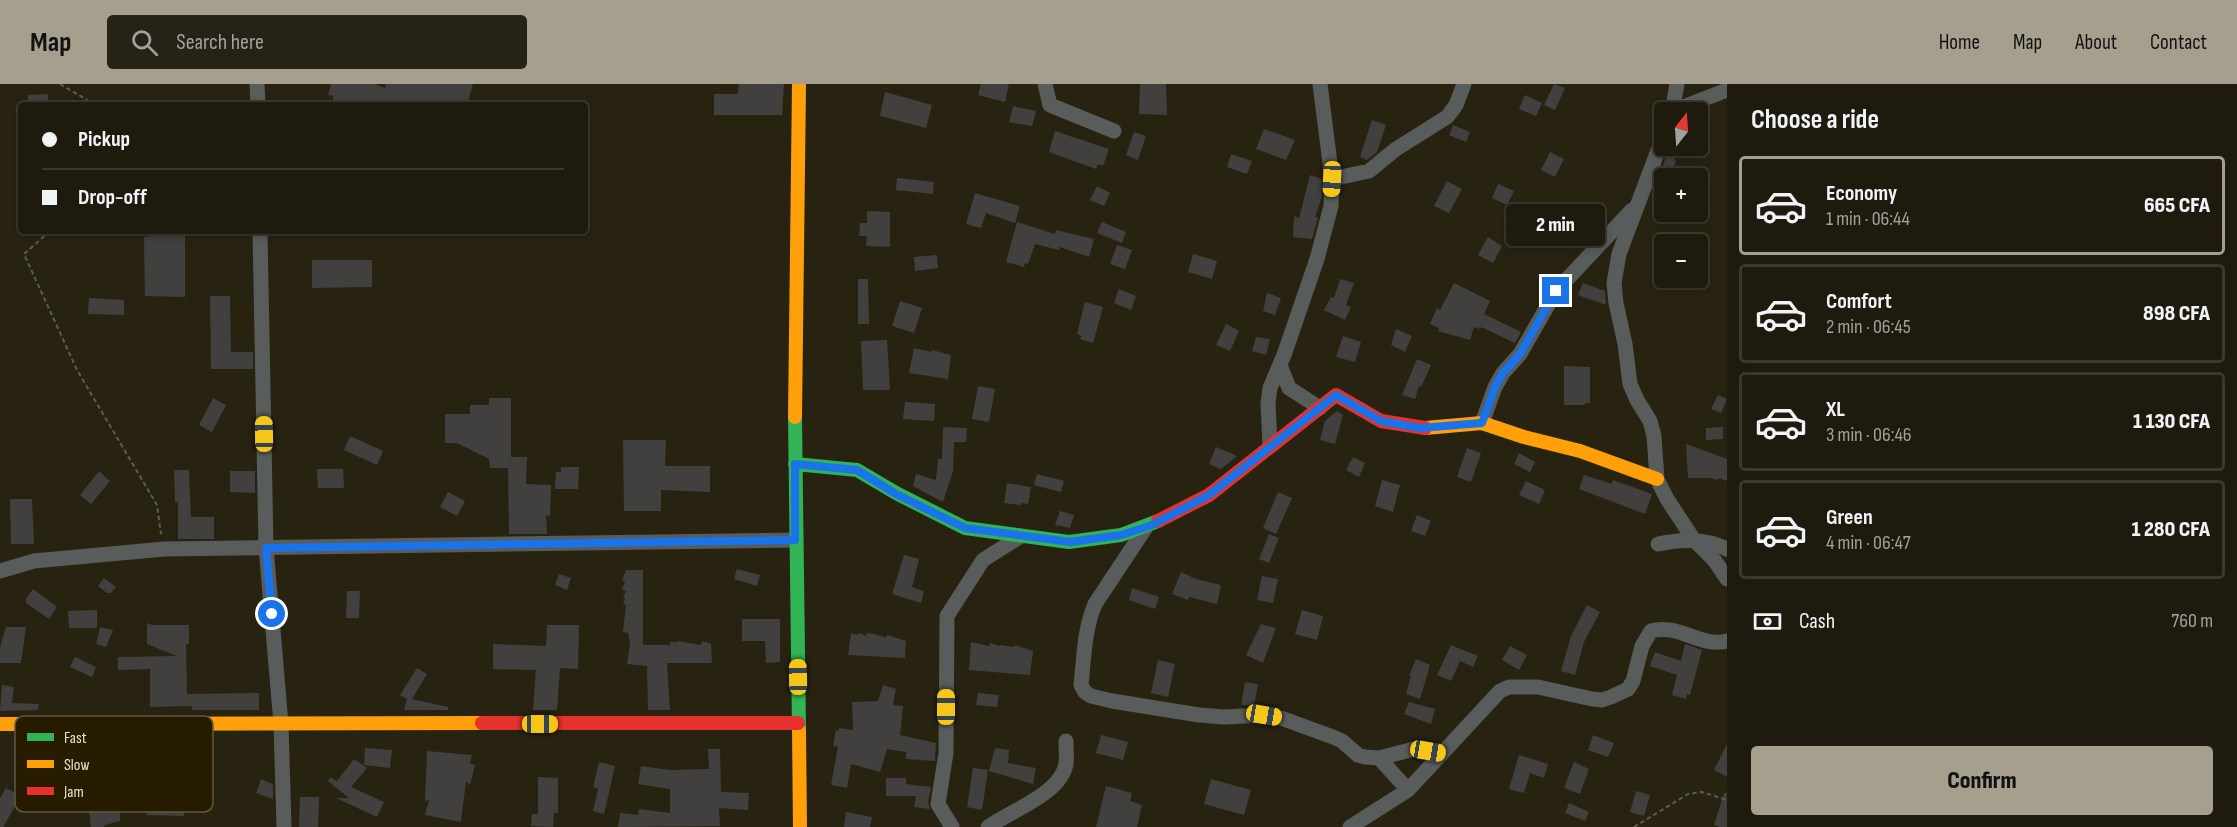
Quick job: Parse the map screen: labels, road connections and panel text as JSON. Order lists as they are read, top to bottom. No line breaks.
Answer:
{"legend":["Fast","Slow","Jam"],"north":"top","page":{"header":"Map","search":"Search here","nav":["Home","Map","About","Contact"],"heading":"Choose a ride","map_buttons":["+","−"],"banner":["Pickup","Drop-off"],"list":[{"name":"Economy","note":"1 min · 06:44","value":"665 CFA"},{"name":"Comfort","note":"2 min · 06:45","value":"898 CFA"},{"name":"XL","note":"3 min · 06:46","value":"1 130 CFA"},{"name":"Green","note":"4 min · 06:47","value":"1 280 CFA"}],"bubble":"2 min","pay":["Cash","760 m"],"buttons":"Confirm"}}
